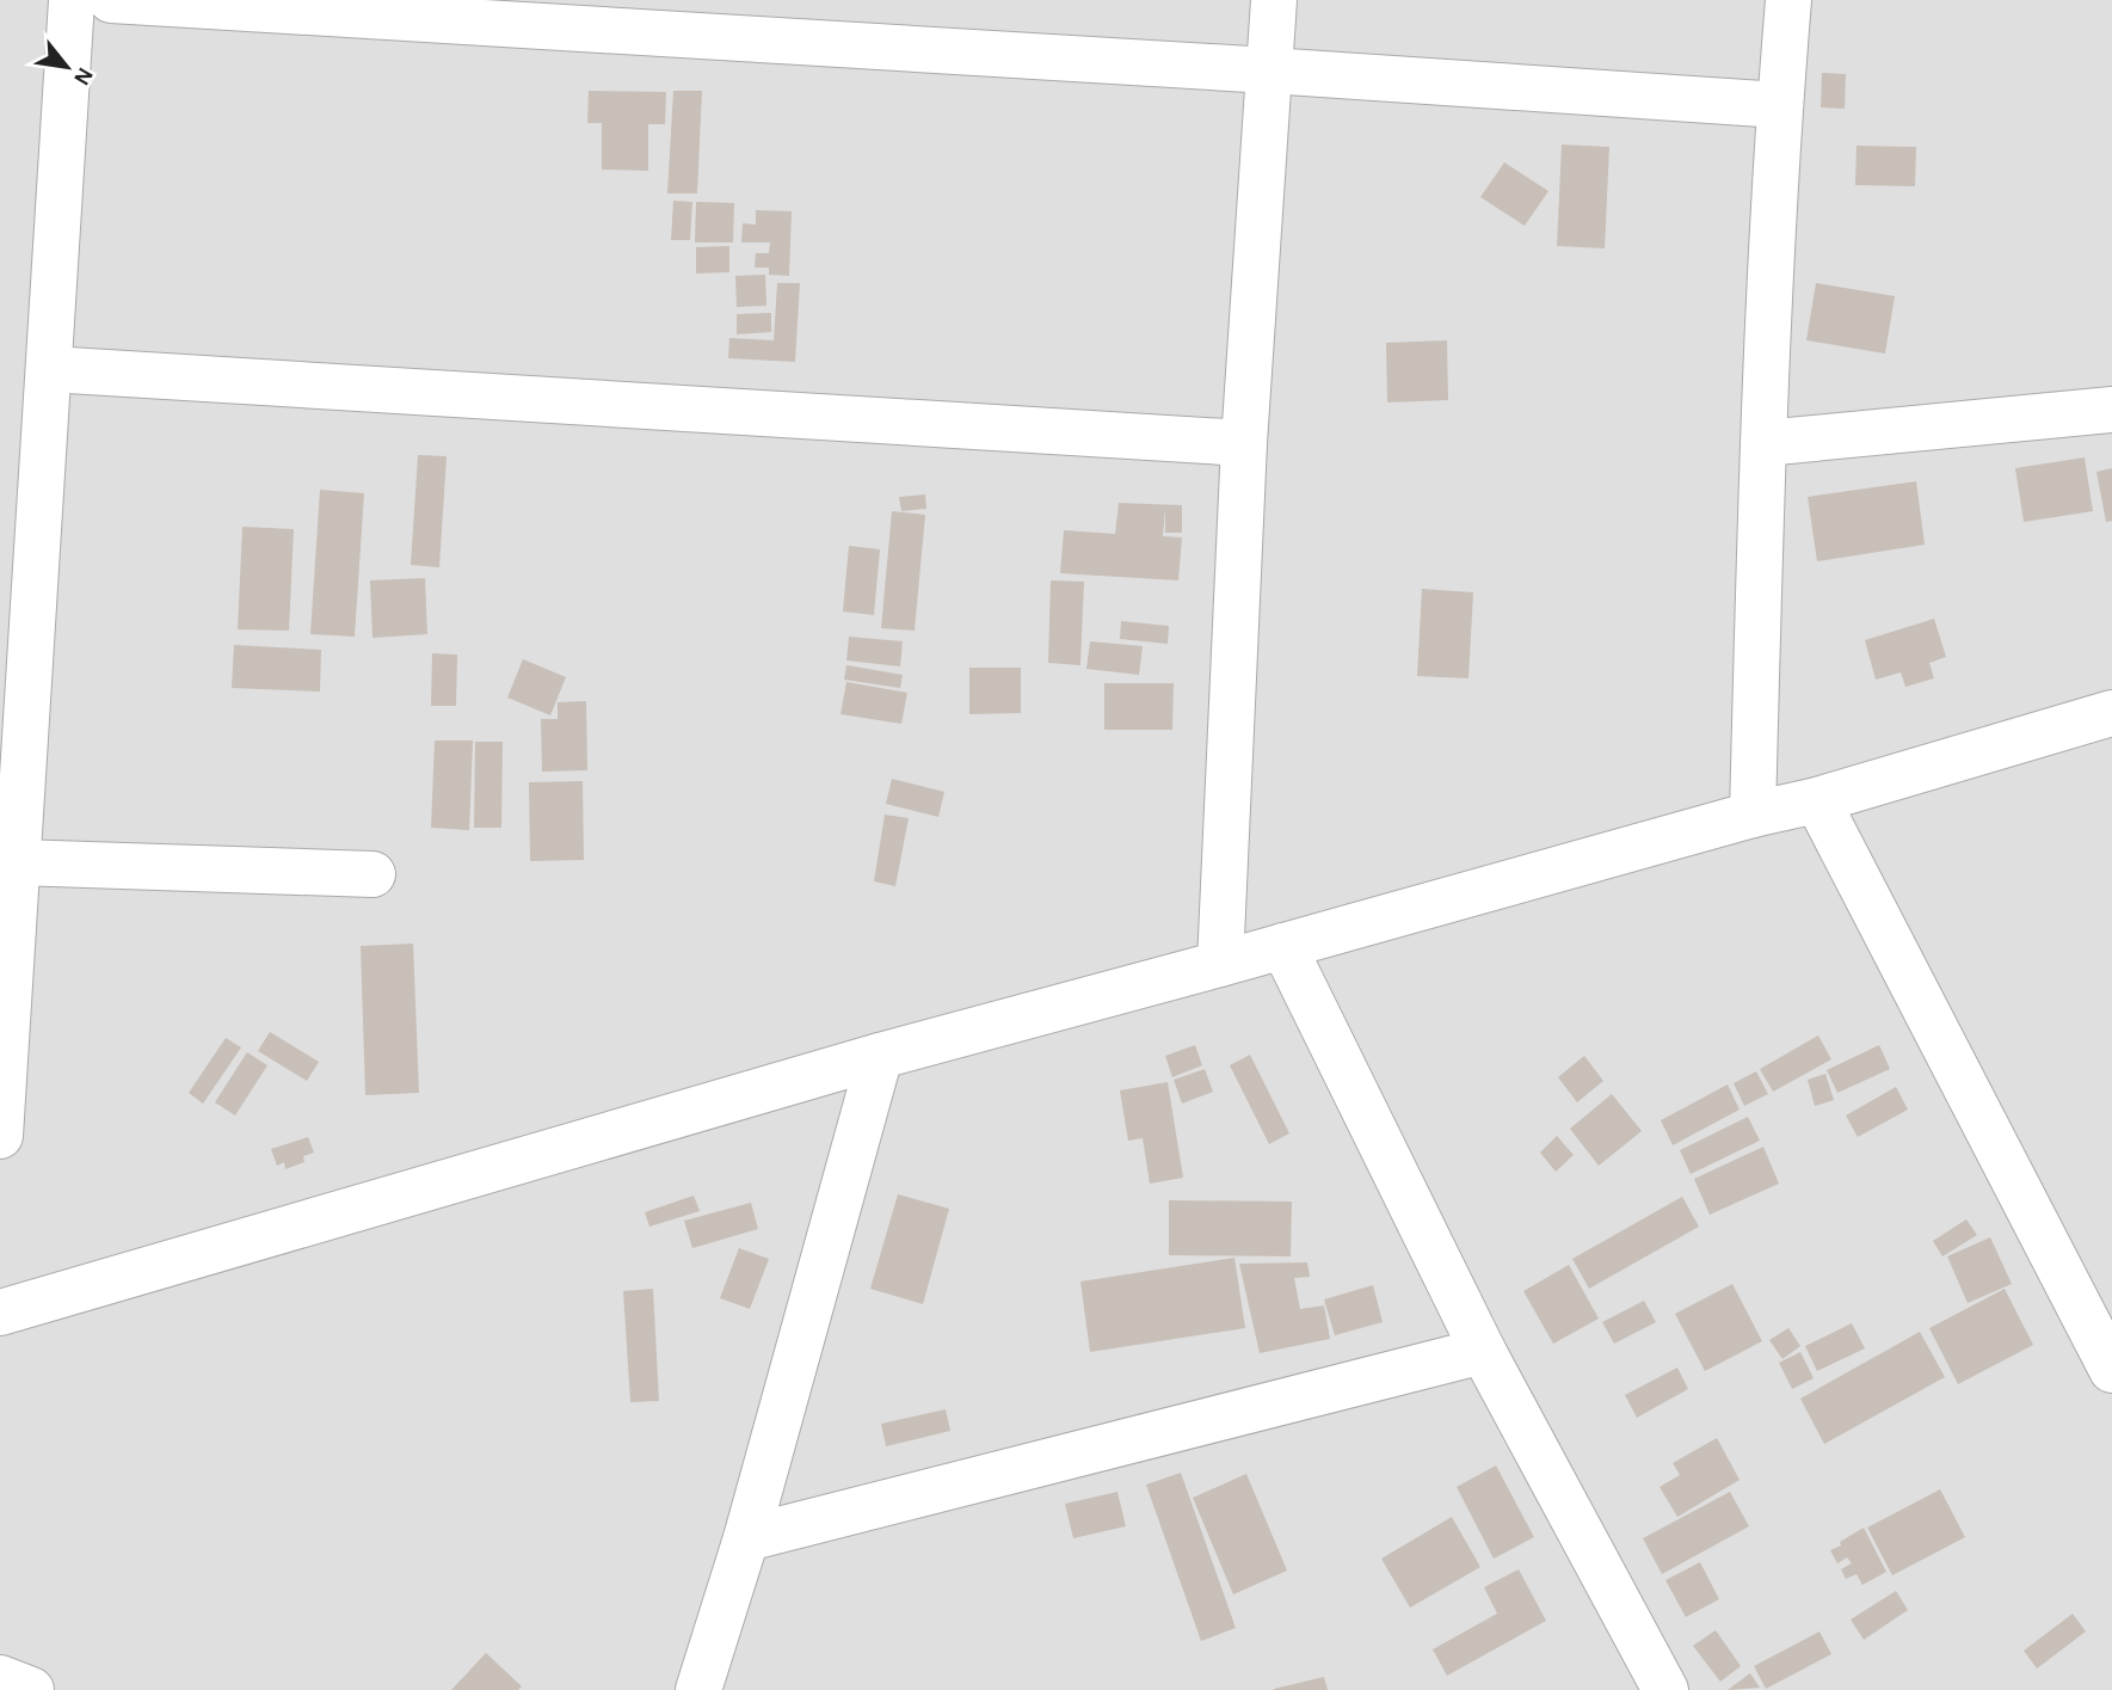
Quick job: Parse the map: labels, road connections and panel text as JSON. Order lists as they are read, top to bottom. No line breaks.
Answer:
{"north":"bottom right"}
